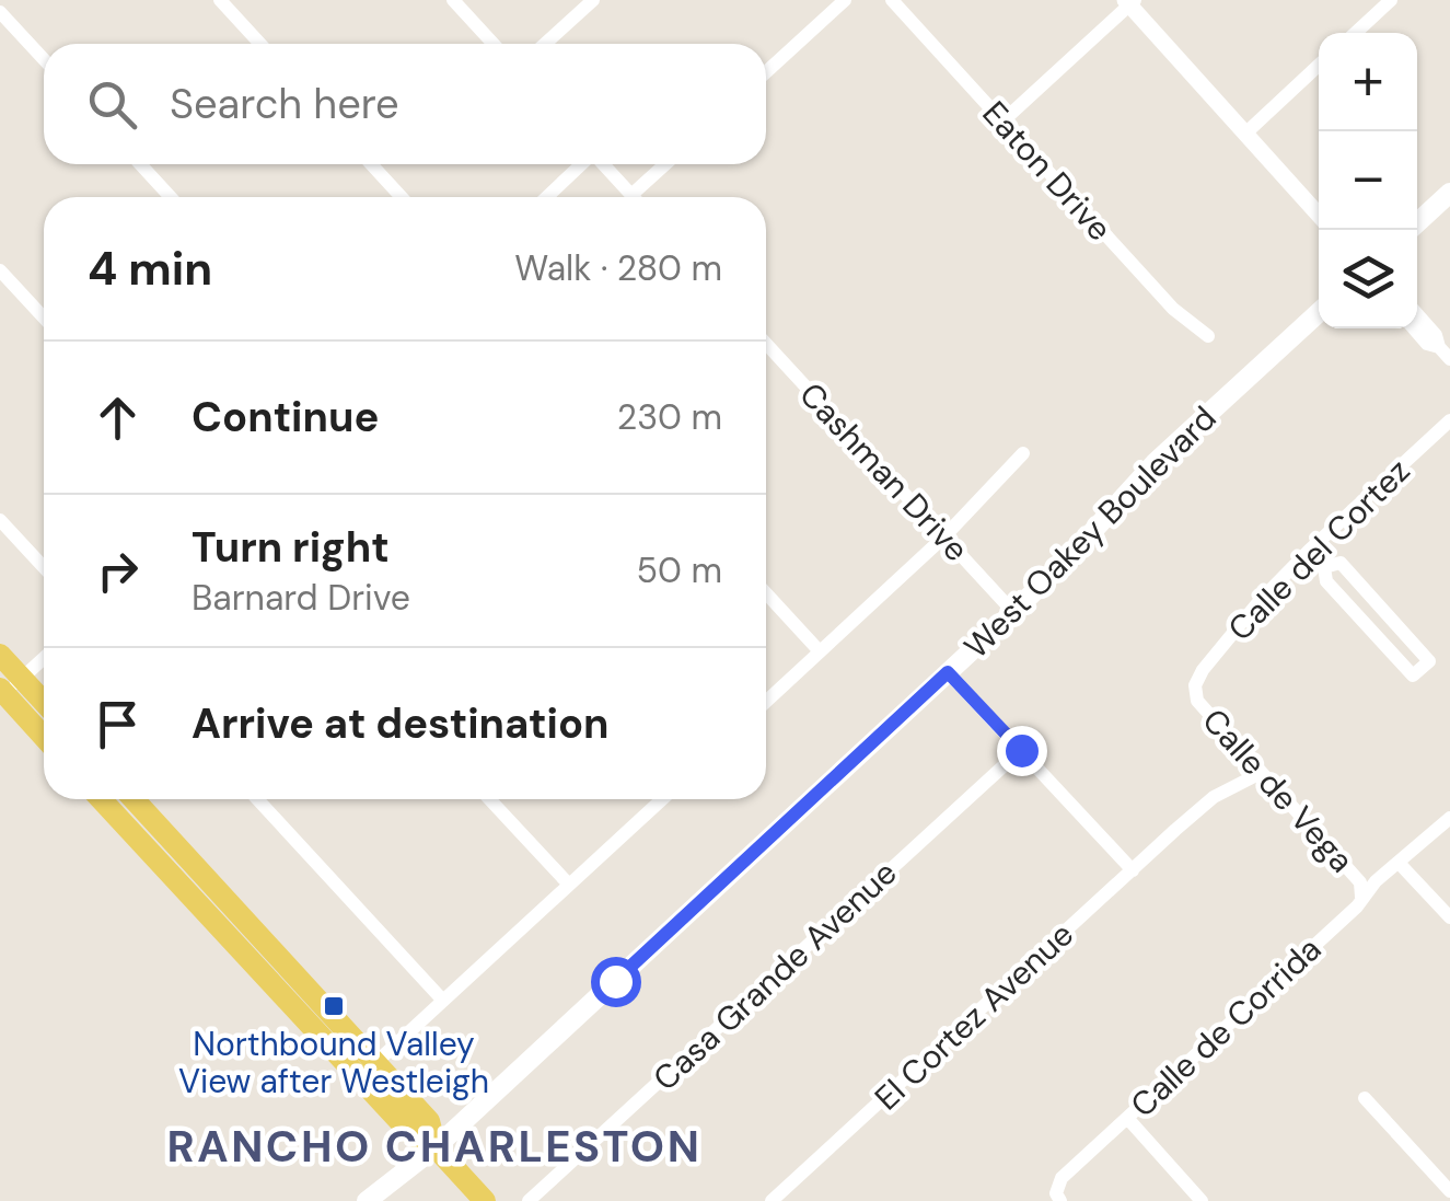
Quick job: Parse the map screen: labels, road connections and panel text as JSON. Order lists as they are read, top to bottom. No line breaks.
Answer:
{"streets":{"main road":["West Oakey Boulevard"],"street":["Eaton Drive","Cashman Drive","Calle del Cortez","Calle de Vega","Casa Grande Avenue","El Cortez Avenue","Calle de Corrida"]},"crossings":[["Cashman Drive","West Oakey Boulevard"],["Calle del Cortez","Calle de Vega"],["Calle de Vega","El Cortez Avenue"],["Calle de Vega","Calle de Corrida"]],"districts":["RANCHO CHARLESTON"],"places":{"transit":["Northbound Valley View after Westleigh"]},"page":{"map_buttons":["+","−"],"search":"Search here","heading":["4 min","Walk · 280 m"],"list":[["Continue","230 m"],["Turn right","Barnard Drive","50 m"],"Arrive at destination"]}}
